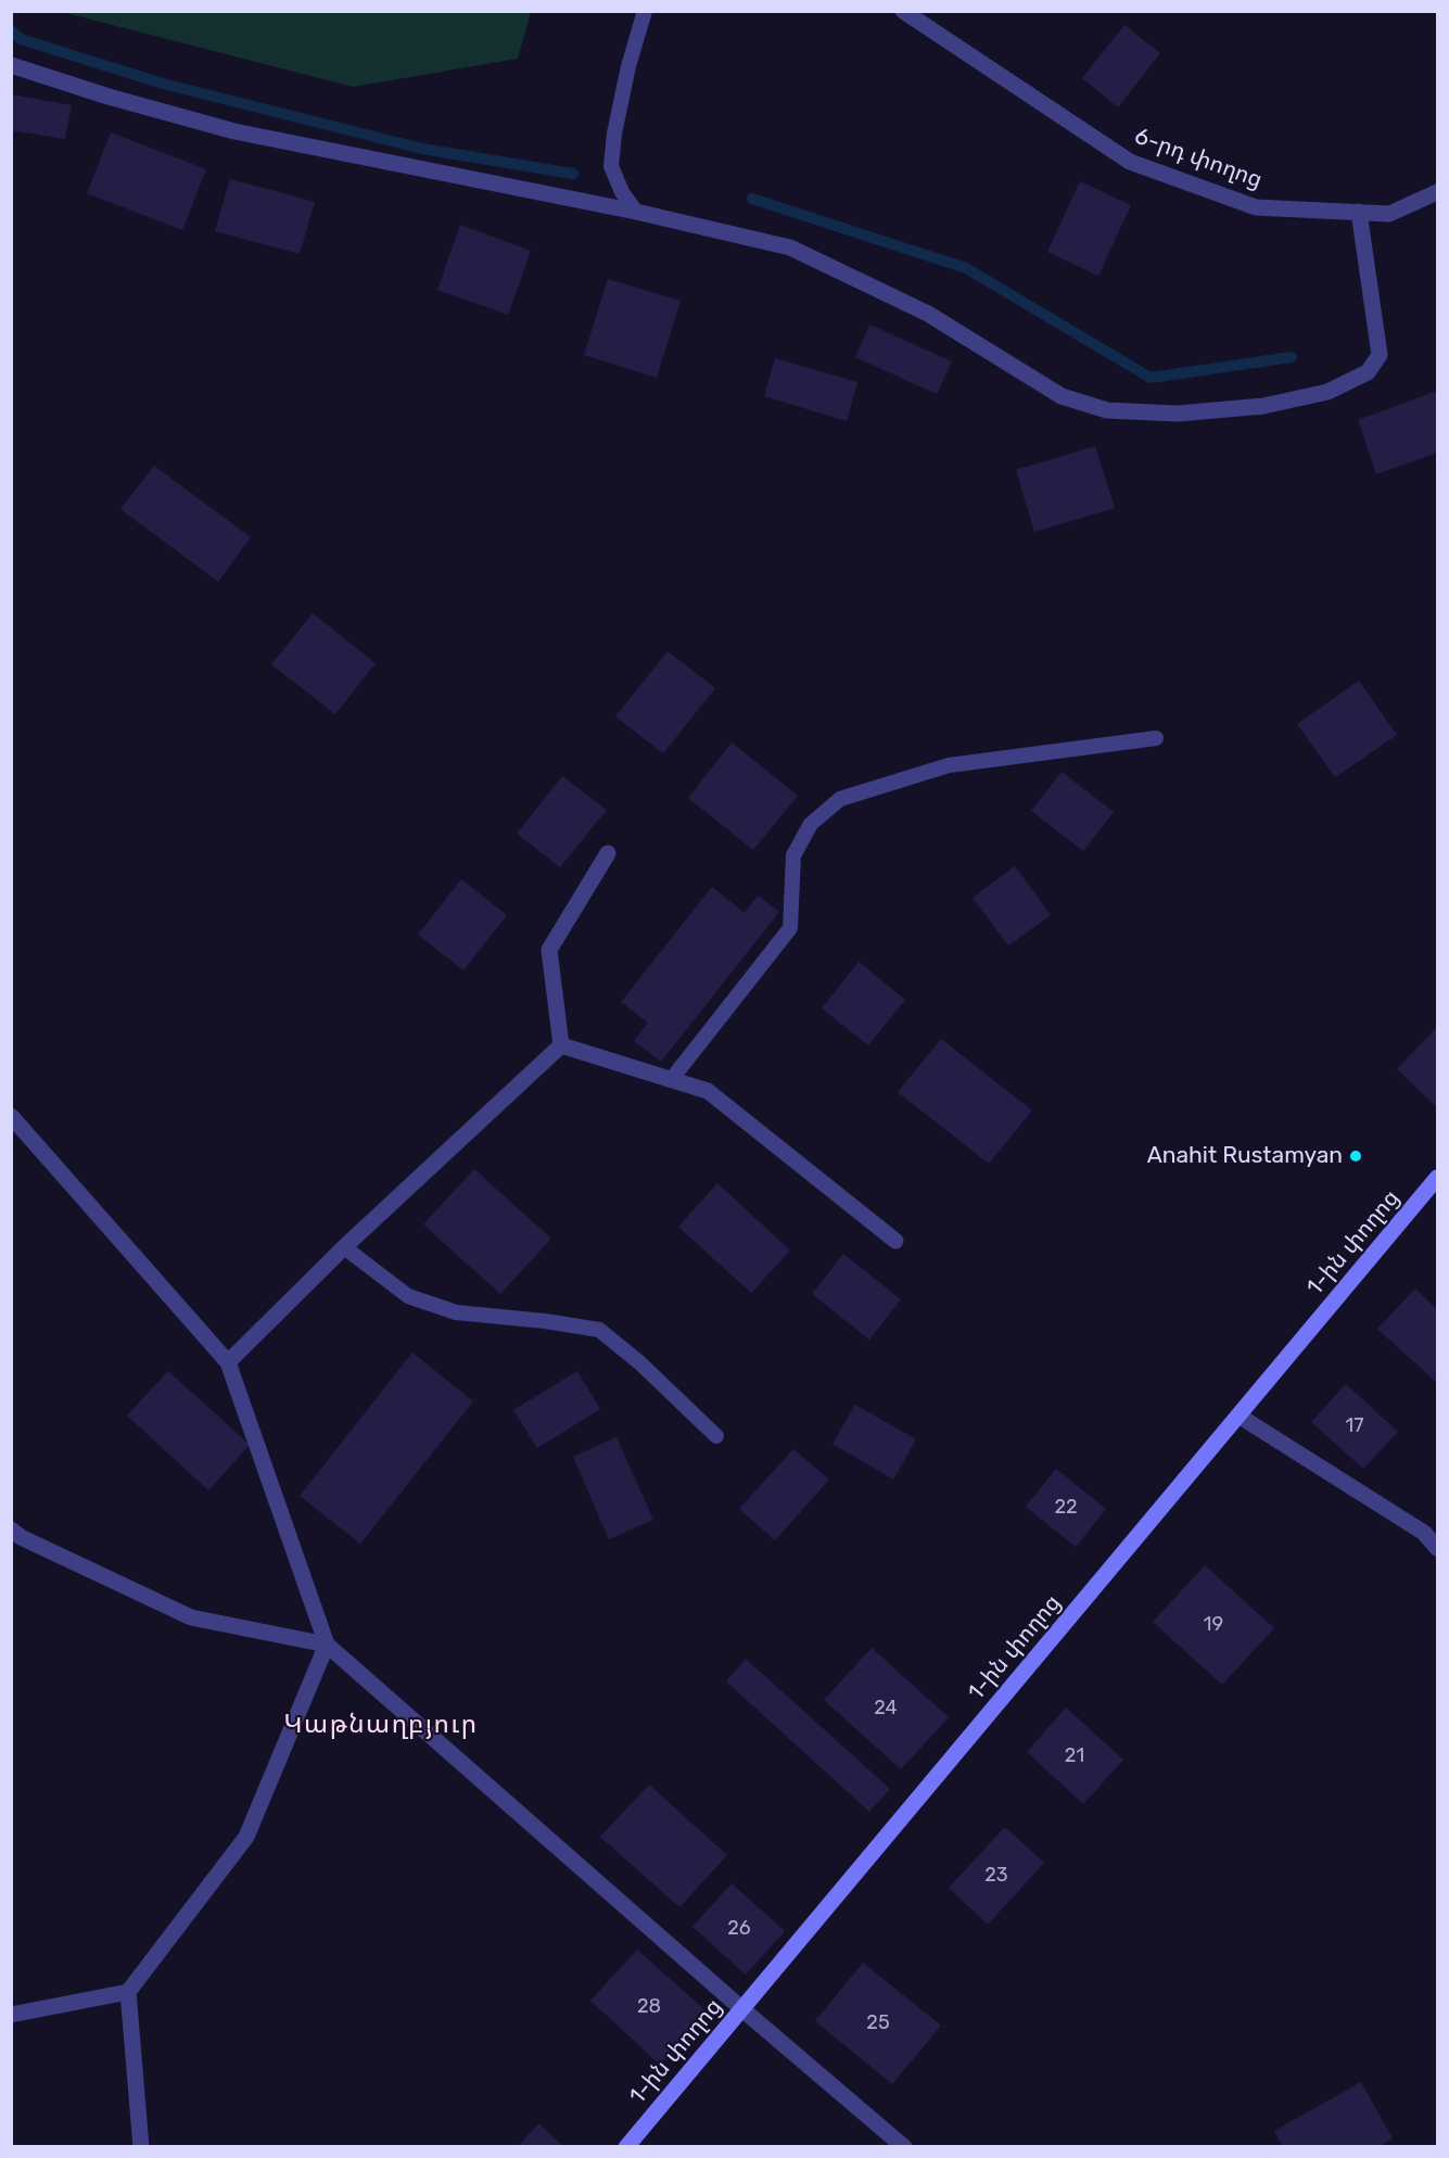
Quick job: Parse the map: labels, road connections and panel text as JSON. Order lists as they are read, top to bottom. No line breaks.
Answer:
{"streets":{"main road":["1-ին փողոց"],"street":["6-րդ փողոց"]},"districts":["Կաթնաղբյուր"],"places":["Anahit Rustamyan"],"house_numbers":["17","22","19","24","21","23","26","28","25"]}
